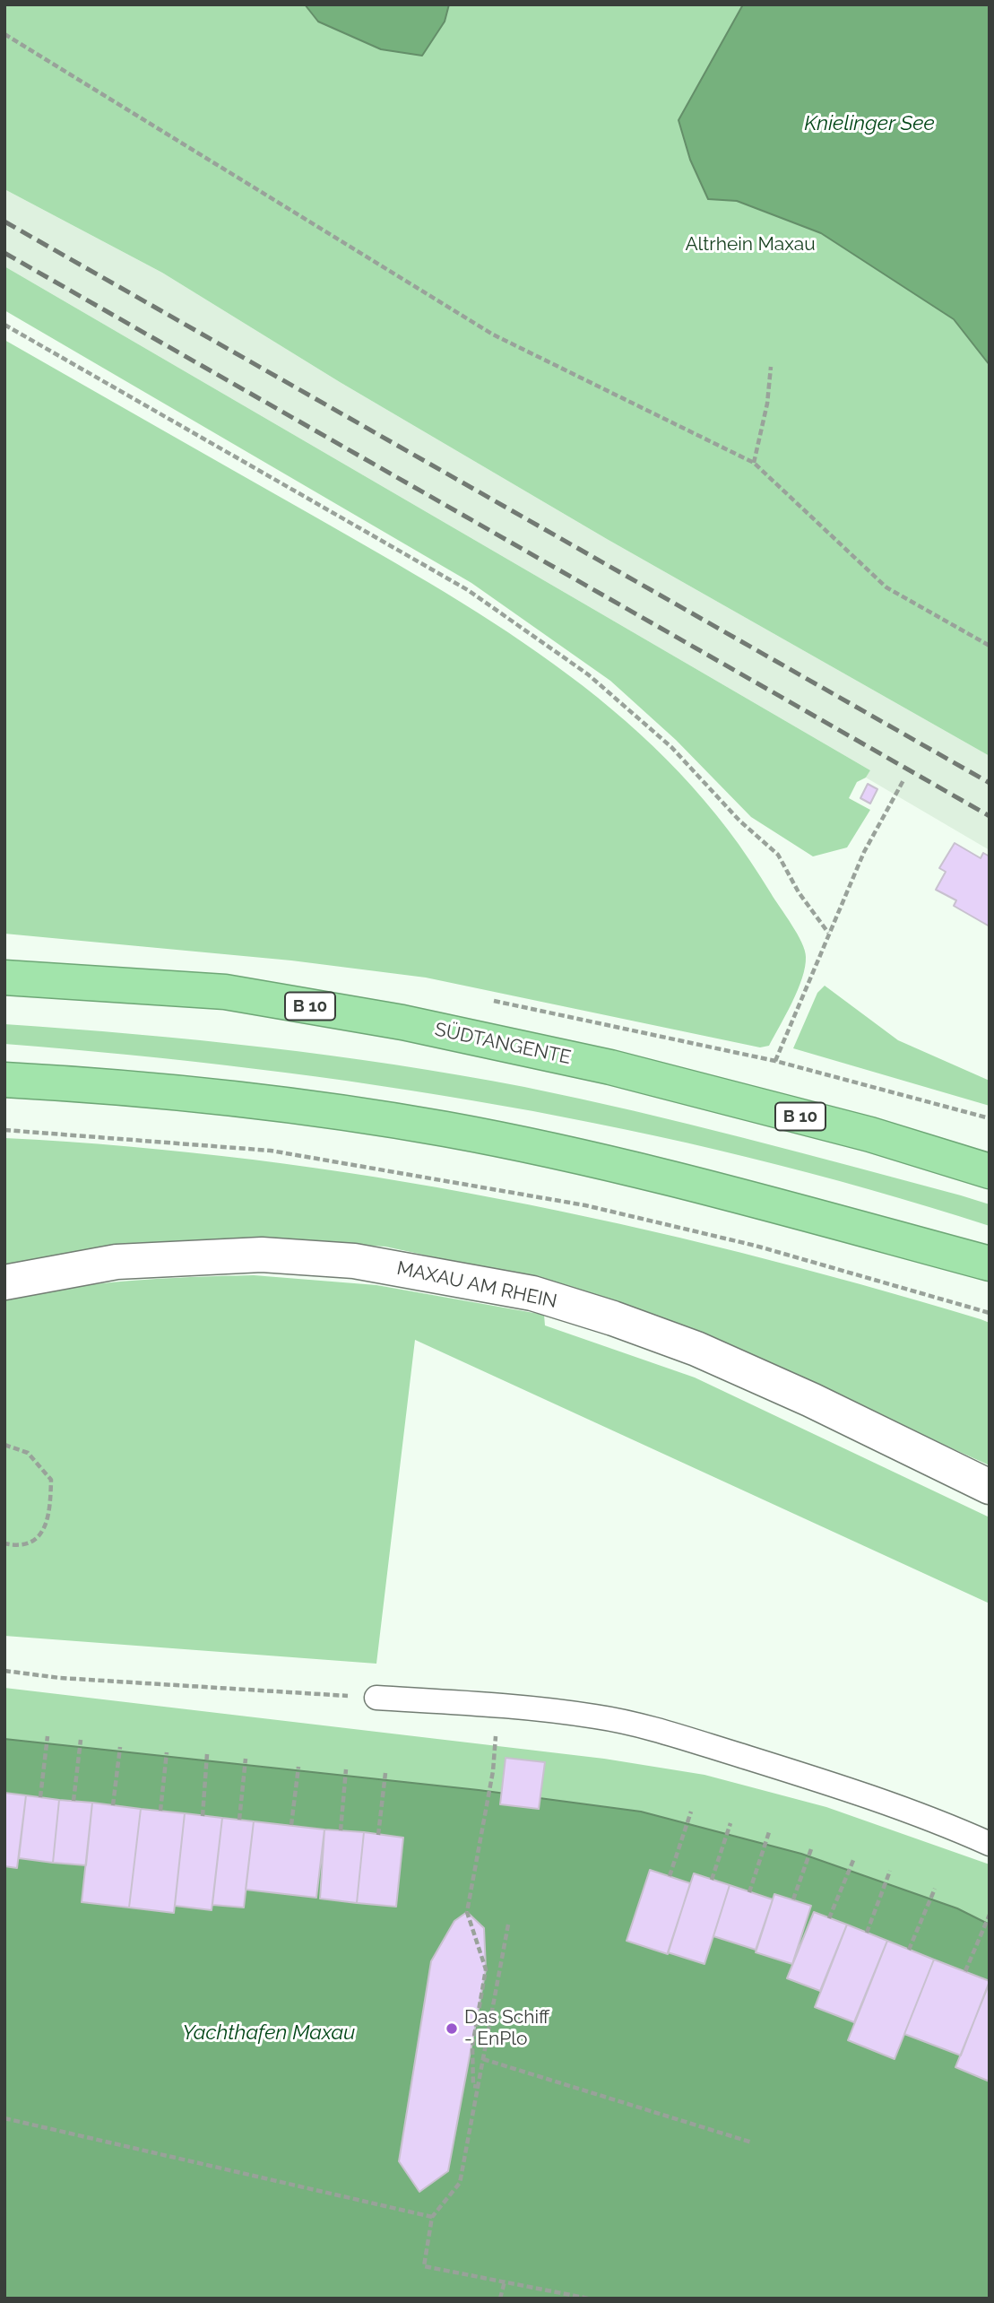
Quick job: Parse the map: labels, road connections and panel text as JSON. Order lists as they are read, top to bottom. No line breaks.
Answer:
{"streets":{"highway":["B 10","SÜDTANGENTE"],"street":["MAXAU AM RHEIN"]},"water":["Knielinger See","Yachthafen Maxau"],"parks":["Altrhein Maxau"],"places":["Das Schiff - EnPlo"]}
